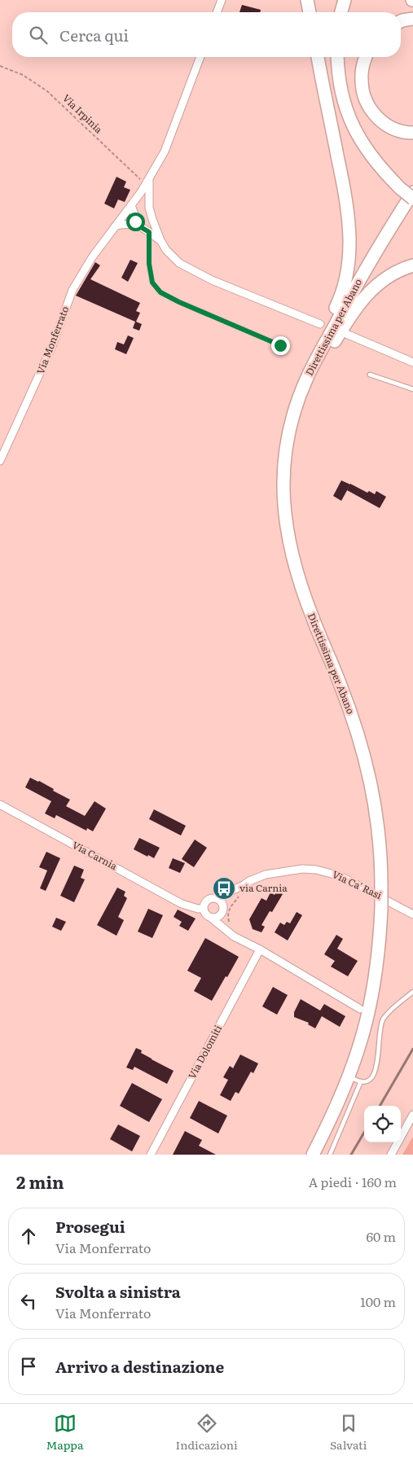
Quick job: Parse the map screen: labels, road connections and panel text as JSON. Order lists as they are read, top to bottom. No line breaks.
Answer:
{"streets":{"highway":["Direttissima per Abano"],"street":["Via Monferrato","Via Carnia","Via Ca' Rasi","Via Dolomiti"],"path":["Via Irpinia"]},"crossings":[["Via Irpinia","Via Monferrato"],["Via Carnia","Via Ca' Rasi"]],"places":{"bus stop":["via Carnia"]},"page":{"search":"Cerca qui","heading":["2 min","A piedi · 160 m"],"list":[["Prosegui","Via Monferrato","60 m"],["Svolta a sinistra","Via Monferrato","100 m"],"Arrivo a destinazione"],"nav":["Mappa","Indicazioni","Salvati"]}}
